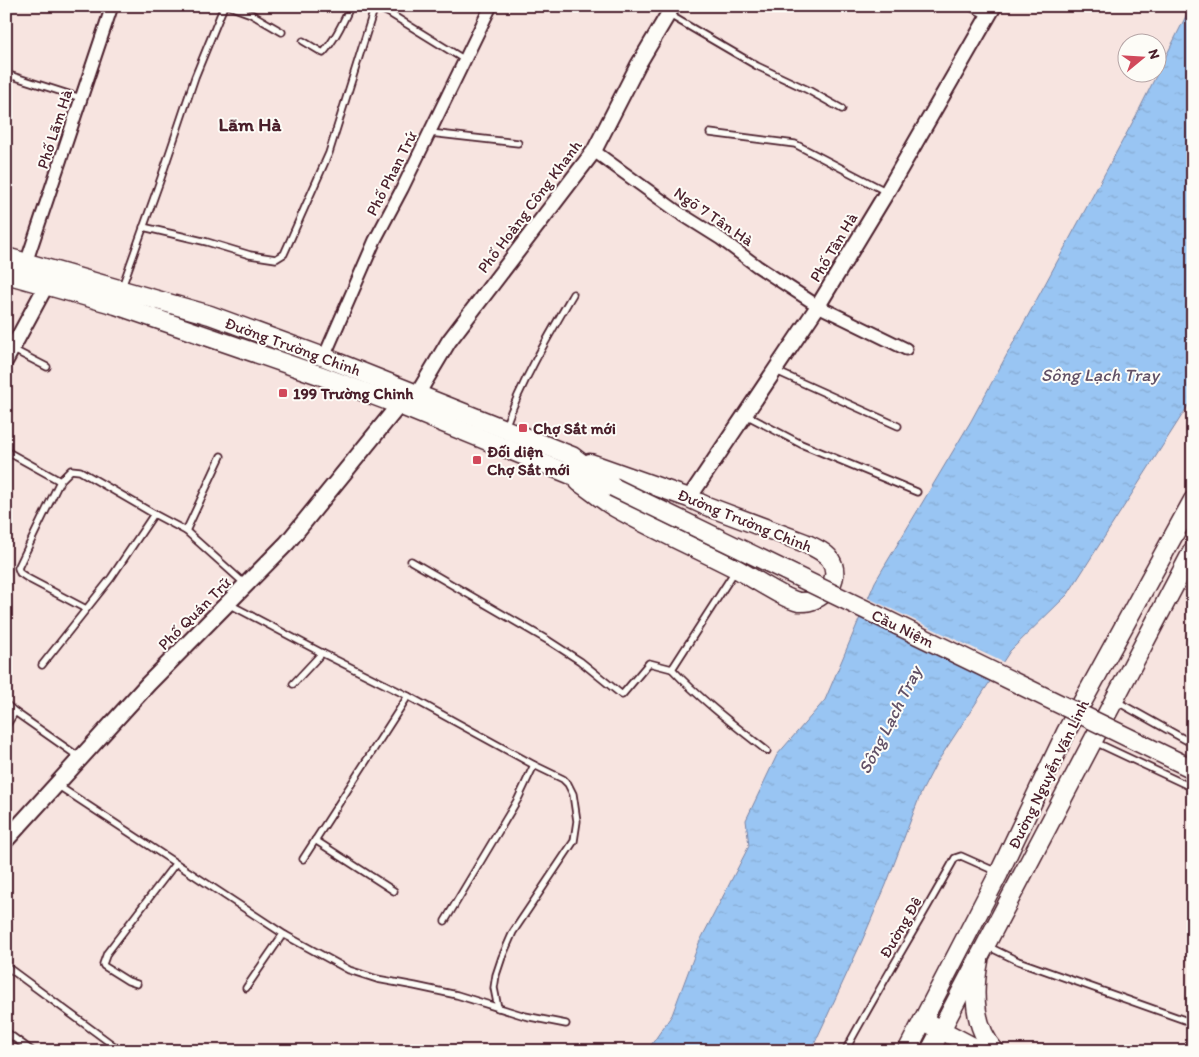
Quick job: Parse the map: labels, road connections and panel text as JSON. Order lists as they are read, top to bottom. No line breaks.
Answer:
{"streets":{"main road":["Đường Trường Chinh","Phố Quán Trữ","Cầu Niệm","Đường Nguyễn Văn Linh"],"street":["Phố Lãm Hà","Phố Phan Trứ","Phố Hoàng Công Khanh","Ngõ 7 Tân Hà","Phố Tân Hà"],"lane":["Đường Đê"]},"crossings":[["Phố Lãm Hà","Đường Trường Chinh"],["Phố Phan Trứ","Đường Trường Chinh"],["Phố Hoàng Công Khanh","Ngõ 7 Tân Hà"],["Phố Hoàng Công Khanh","Đường Trường Chinh"],["Ngõ 7 Tân Hà","Phố Tân Hà"],["Phố Tân Hà","Đường Trường Chinh"],["Đường Trường Chinh","Phố Quán Trữ"],["Đường Trường Chinh","Cầu Niệm"],["Đường Nguyễn Văn Linh","Đường Đê"]],"districts":["Lãm Hà"],"water":["Sông Lạch Tray"],"places":{"transit":["199 Trường Chinh","Chợ Sắt mới","Đối diện Chợ Sắt mới"]},"north":"right"}
